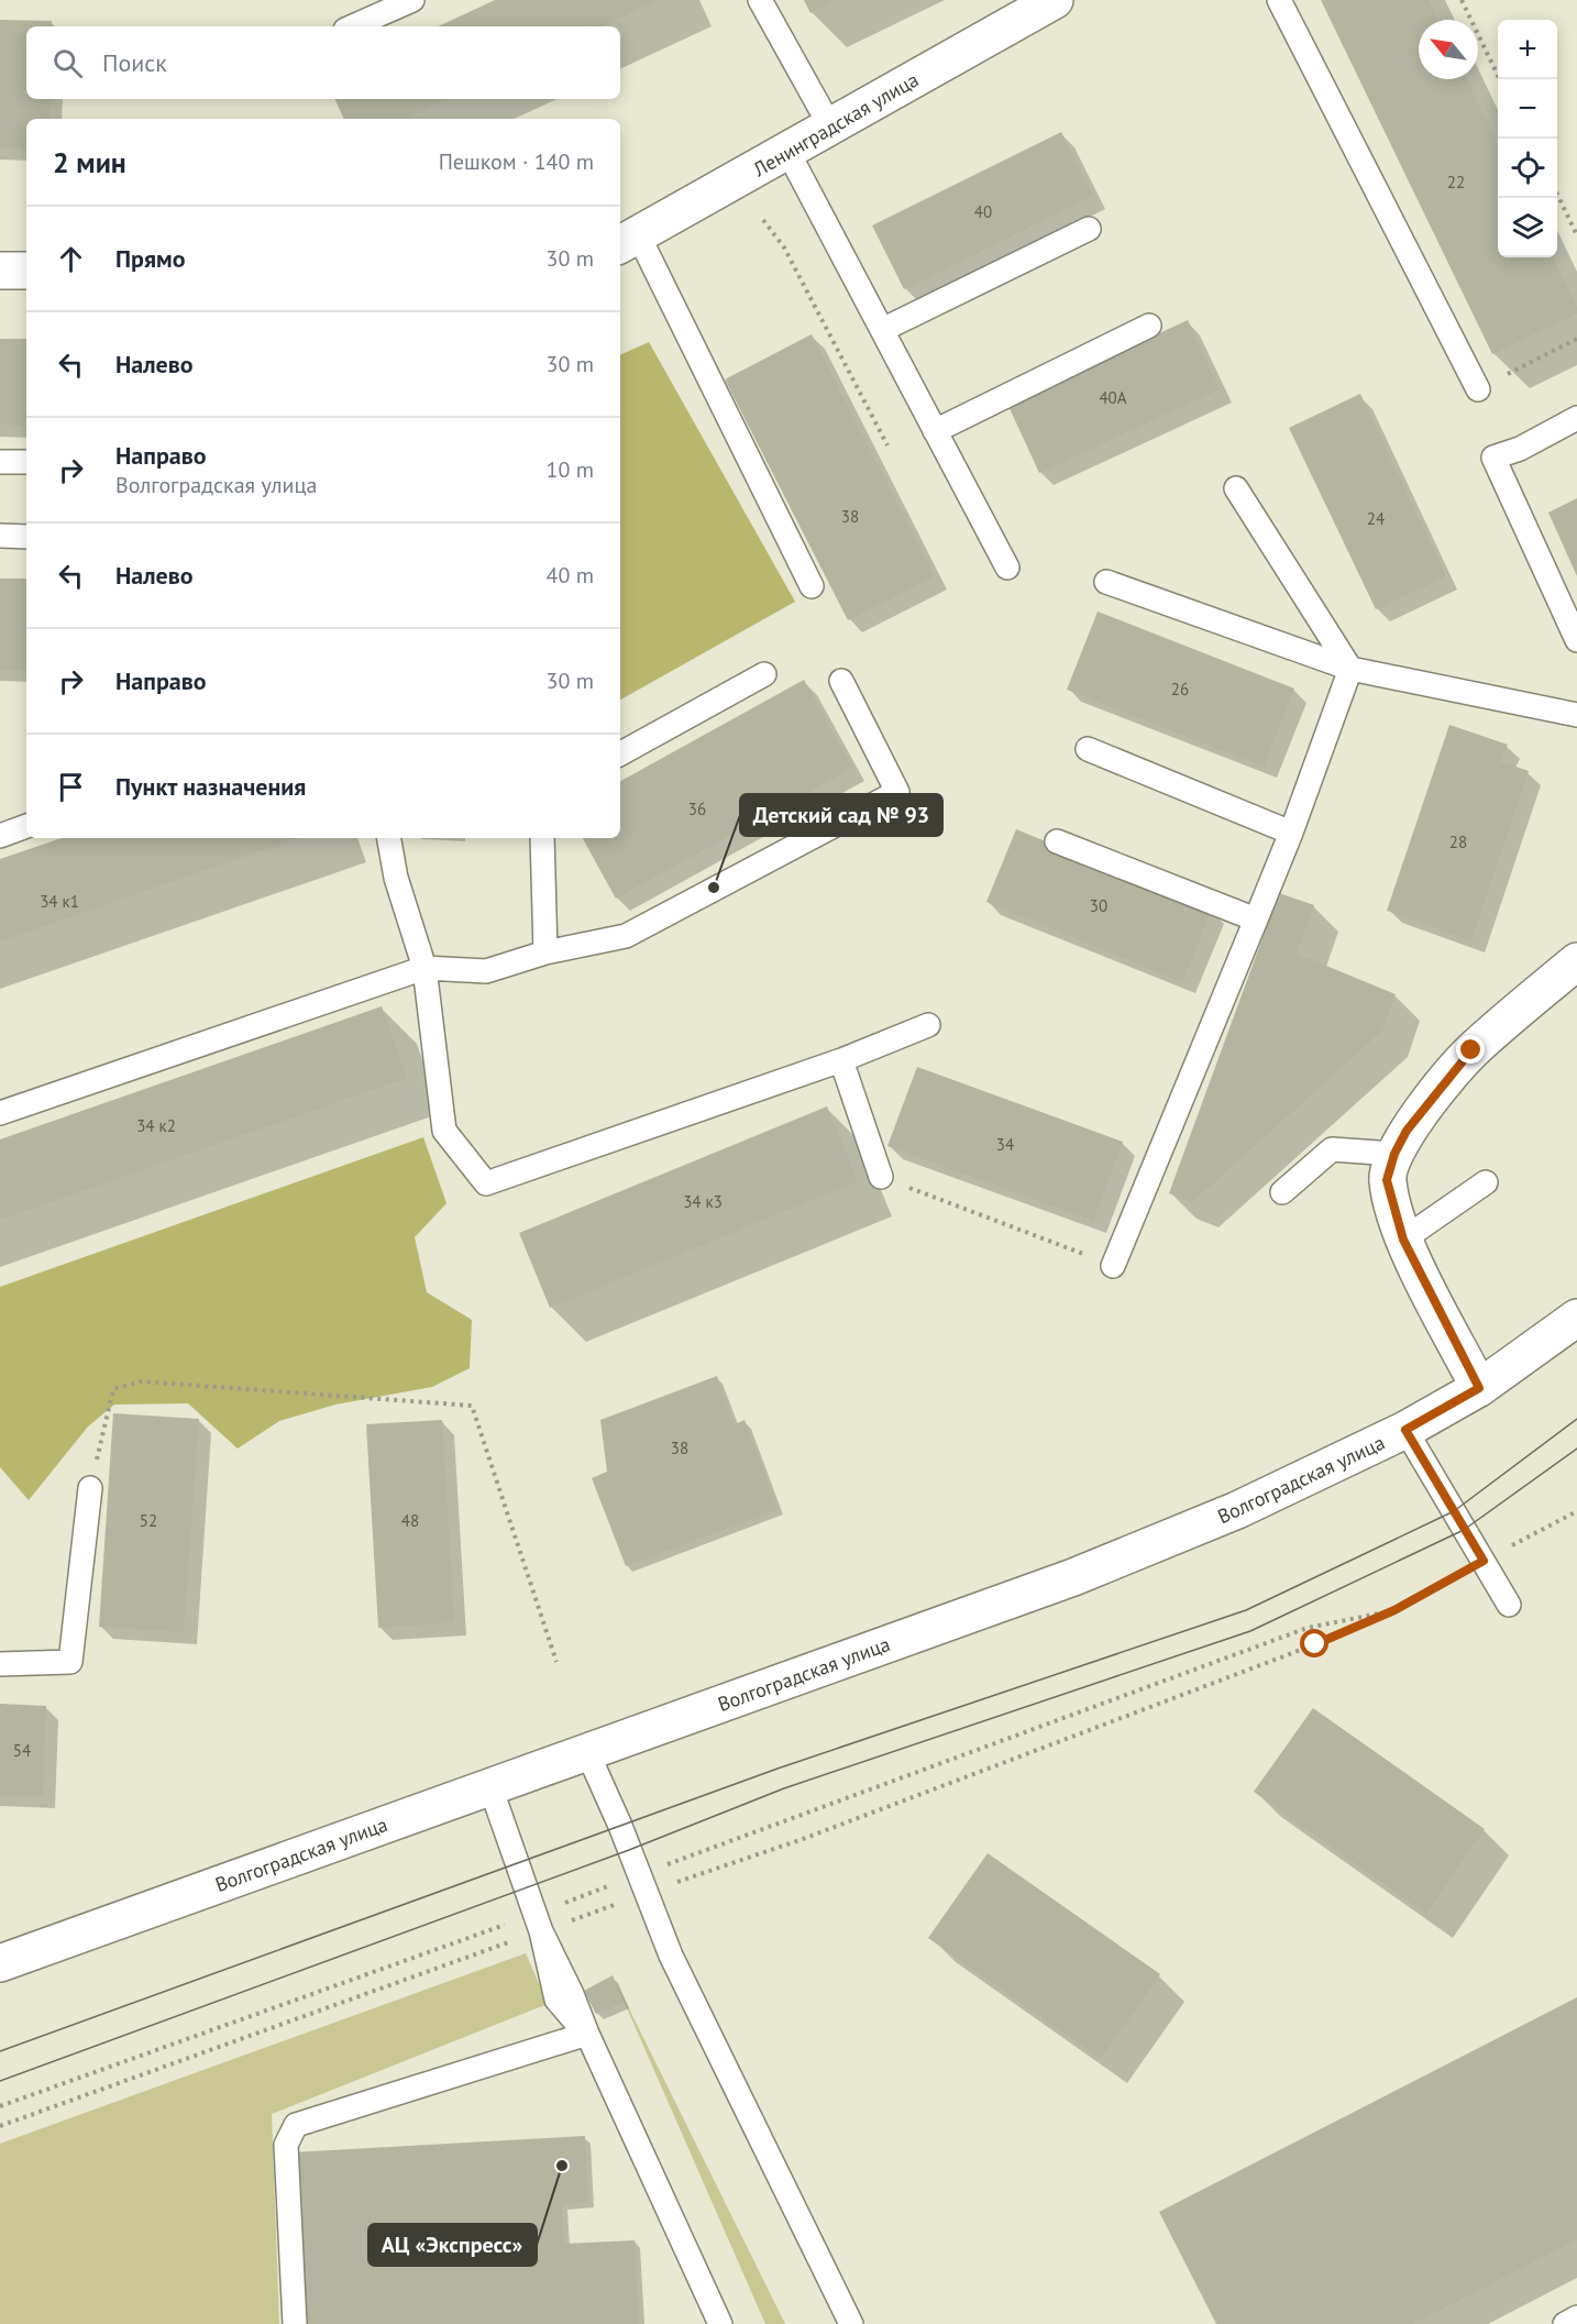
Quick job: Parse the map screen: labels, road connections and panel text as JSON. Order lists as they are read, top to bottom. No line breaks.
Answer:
{"streets":{"street":["Ленинградская улица","Волгоградская улица"]},"places":["Детский сад № 93","АЦ «Экспресс»"],"house_numbers":["22","40","40А","38","24","26","36","28","34 к1","30","34 к2","34","34 к3","38","52","48","54"],"north":"top left","page":{"map_buttons":["+","−"],"search":"Поиск","heading":["2 мин","Пешком · 140 m"],"list":[["Прямо","30 m"],["Налево","30 m"],["Направо","Волгоградская улица","10 m"],["Налево","40 m"],["Направо","30 m"],"Пункт назначения"]}}
